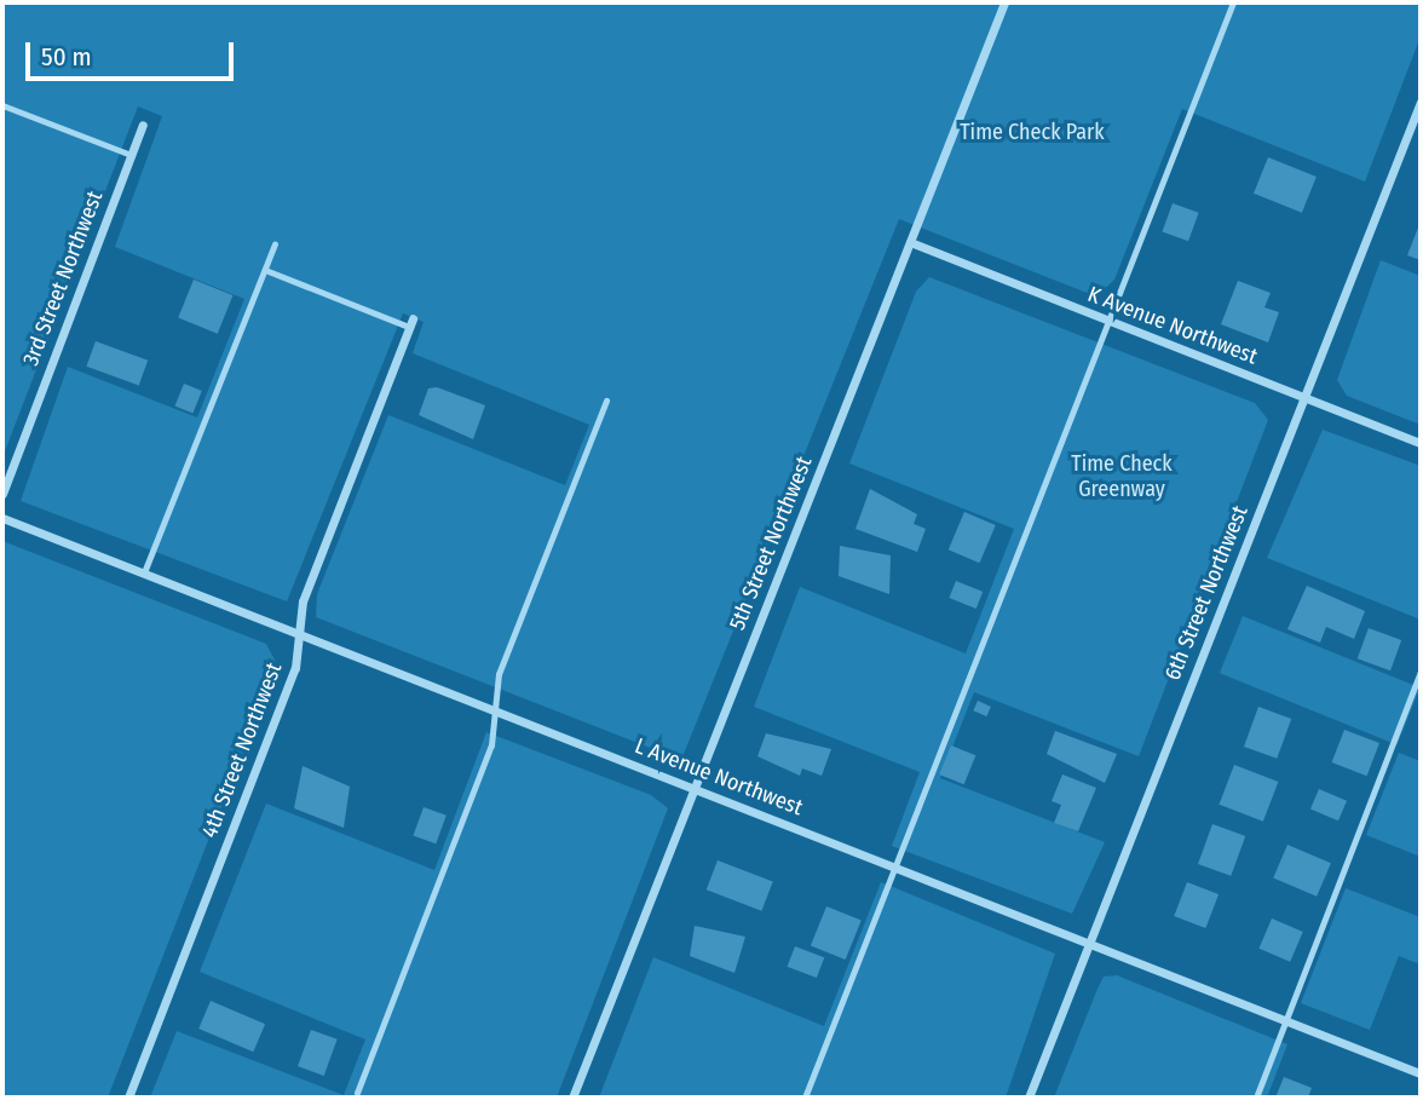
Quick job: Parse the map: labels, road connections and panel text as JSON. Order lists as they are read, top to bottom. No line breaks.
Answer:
{"streets":{"street":["3rd Street Northwest","K Avenue Northwest","5th Street Northwest","6th Street Northwest","4th Street Northwest","L Avenue Northwest"]},"crossings":[["K Avenue Northwest","5th Street Northwest"],["K Avenue Northwest","6th Street Northwest"],["5th Street Northwest","L Avenue Northwest"],["6th Street Northwest","L Avenue Northwest"],["4th Street Northwest","L Avenue Northwest"]],"parks":["Time Check Park","Time Check Greenway"],"scale_bar":"50 m"}
